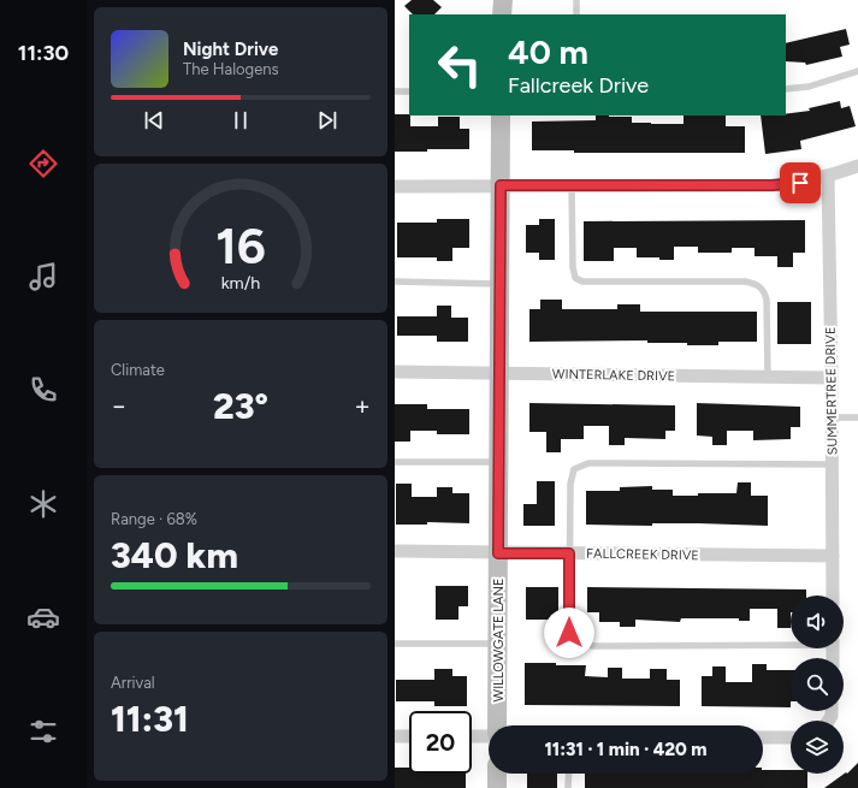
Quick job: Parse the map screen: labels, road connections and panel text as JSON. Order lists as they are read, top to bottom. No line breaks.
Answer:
{"streets":{"street":["WINTERLAKE DRIVE","SUMMERTREE DRIVE","FALLCREEK DRIVE","WILLOWGATE LANE"]},"crossings":[["WINTERLAKE DRIVE","SUMMERTREE DRIVE"],["WINTERLAKE DRIVE","WILLOWGATE LANE"],["SUMMERTREE DRIVE","FALLCREEK DRIVE"],["FALLCREEK DRIVE","WILLOWGATE LANE"]],"page":{"tabs":"11:30","turn":["40 m","Fallcreek Drive"],"song":["Night Drive","The Halogens"],"tile":["Climate",["Range · 68%","340 km"],["Arrival","11:31"]],"heat":["−","23°","+"],"limit":"20","trip":"11:31 · 1 min · 420 m","gauge":["16","km/h"]}}
